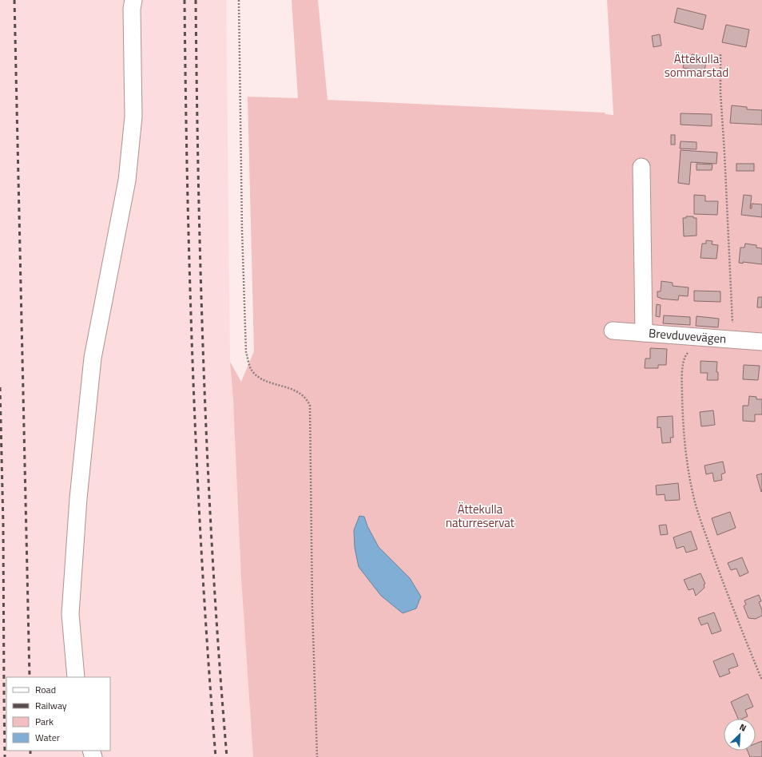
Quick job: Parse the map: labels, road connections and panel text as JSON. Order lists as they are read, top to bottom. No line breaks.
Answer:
{"streets":{"street":["Brevduvevägen"]},"parks":["Ättekulla sommarstad","Ättekulla naturreservat"],"legend":["Road","Railway","Park","Water"],"north":"top right"}
